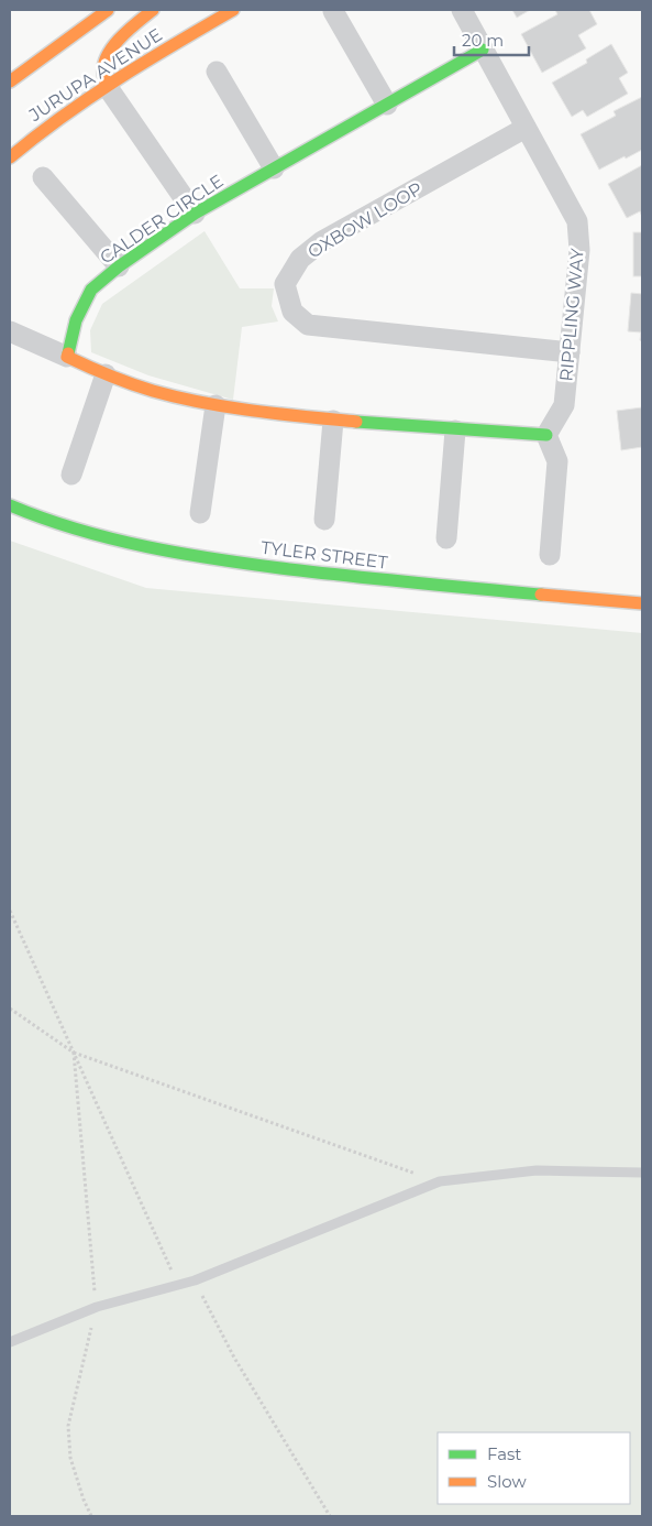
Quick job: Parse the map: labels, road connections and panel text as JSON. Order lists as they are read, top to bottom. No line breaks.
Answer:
{"streets":{"street":["JURUPA AVENUE","CALDER CIRCLE","OXBOW LOOP","RIPPLING WAY","TYLER STREET"]},"crossings":[["CALDER CIRCLE","RIPPLING WAY"],["OXBOW LOOP","RIPPLING WAY"]],"legend":["Fast","Slow"],"scale_bar":"20 m"}
